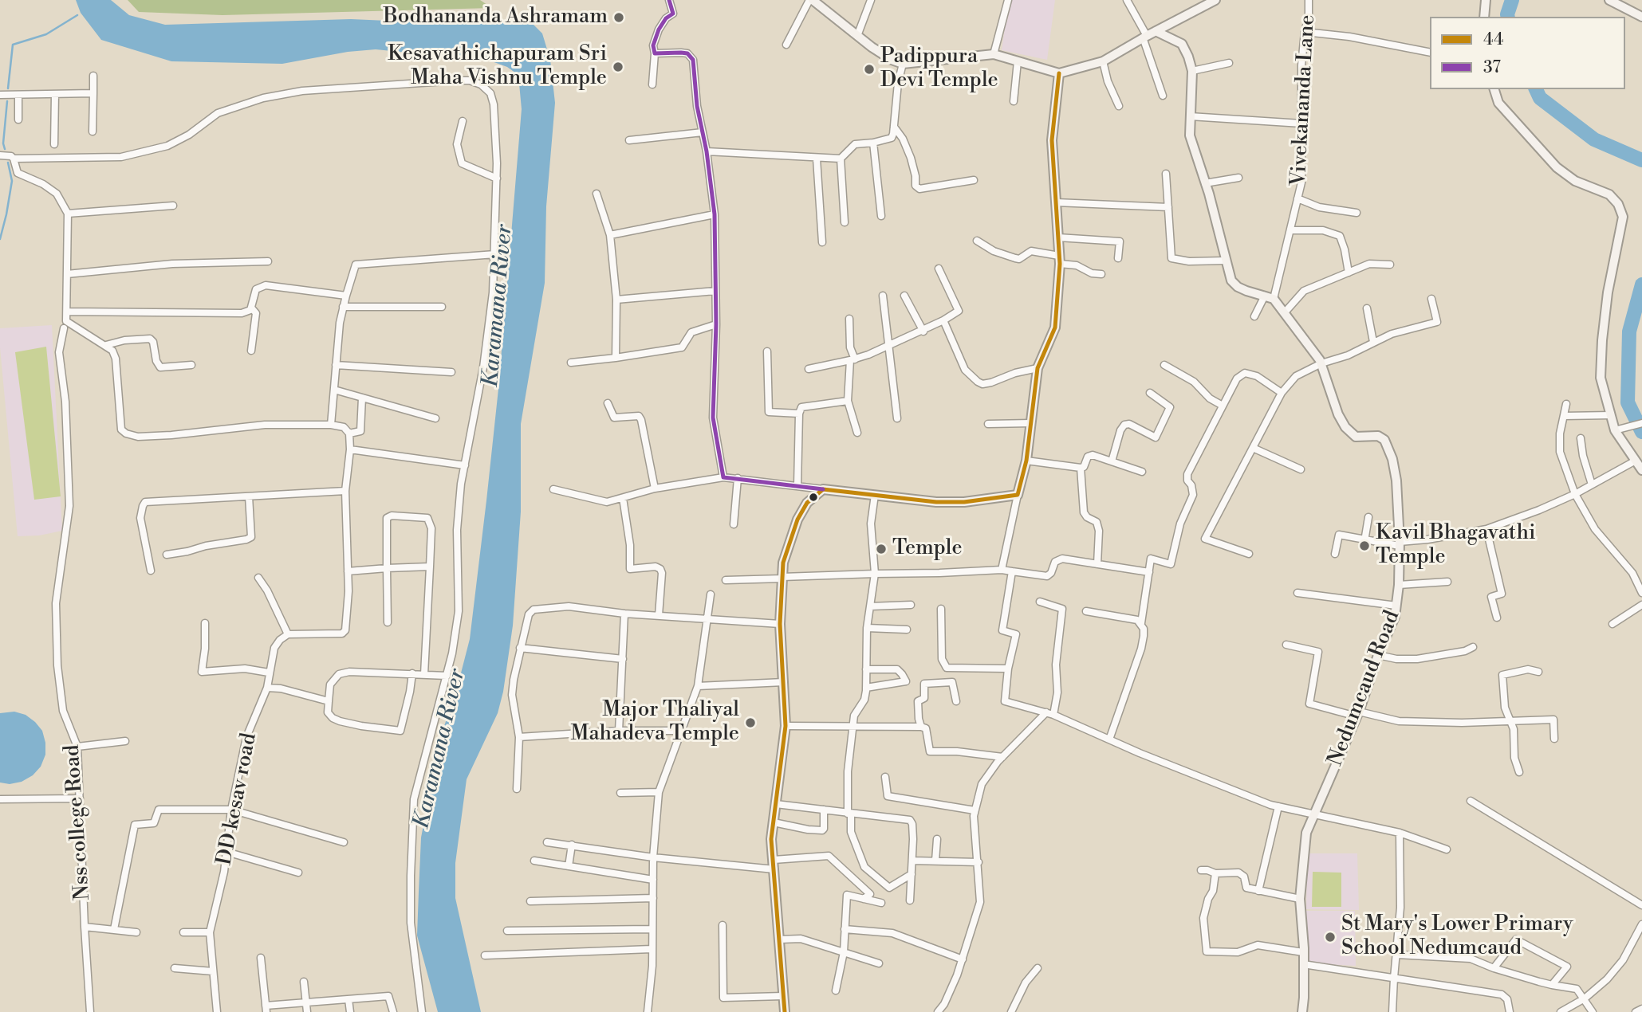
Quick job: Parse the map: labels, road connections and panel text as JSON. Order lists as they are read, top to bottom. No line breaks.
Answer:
{"streets":{"street":["Vivekananda Lane","Nedumcaud Road","DD kesav road","Nss college Road"]},"crossings":[["Vivekananda Lane","Nedumcaud Road"]],"water":["Karamana River"],"places":["Bodhananda Ashramam","Kesavathichapuram Sri Maha Vishnu Temple","Padippura Devi Temple","Kavil Bhagavathi Temple","Temple","Major Thaliyal Mahadeva Temple","St Mary's Lower Primary School Nedumcaud"],"lines":["transit line 37","transit line 44"],"legend":["44","37"]}
